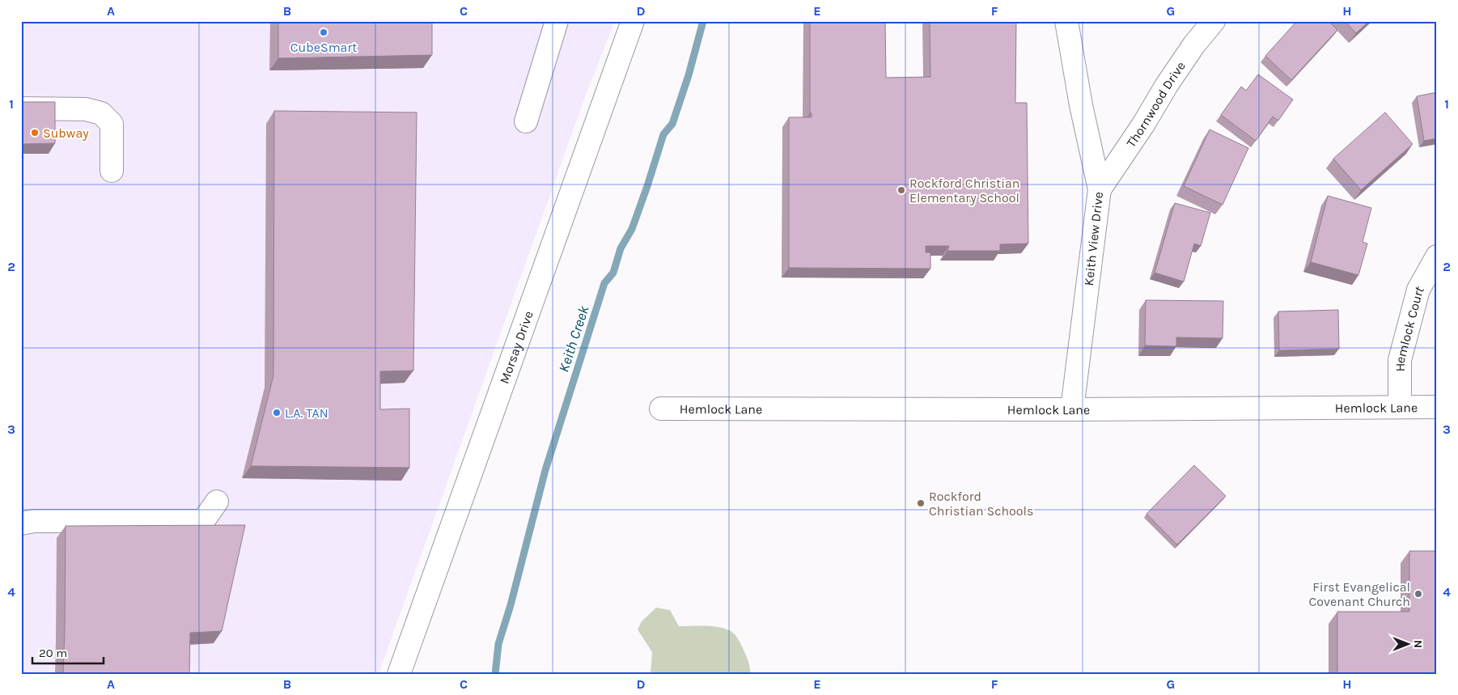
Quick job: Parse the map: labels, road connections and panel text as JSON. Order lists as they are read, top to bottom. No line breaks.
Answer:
{"streets":{"street":["Thornwood Drive","Keith View Drive","Hemlock Court","Morsay Drive","Hemlock Lane"]},"crossings":[["Thornwood Drive","Keith View Drive"],["Keith View Drive","Hemlock Lane"],["Hemlock Court","Hemlock Lane"]],"water":["Keith Creek"],"places":["CubeSmart","Subway","Rockford Christian Elementary School","L.A. TAN","Rockford Christian Schools","First Evangelical Covenant Church"],"scale_bar":"20 m","north":"right","grid":{"columns":["A","B","C","D","E","F","G","H"],"rows":["1","2","3","4"]}}
